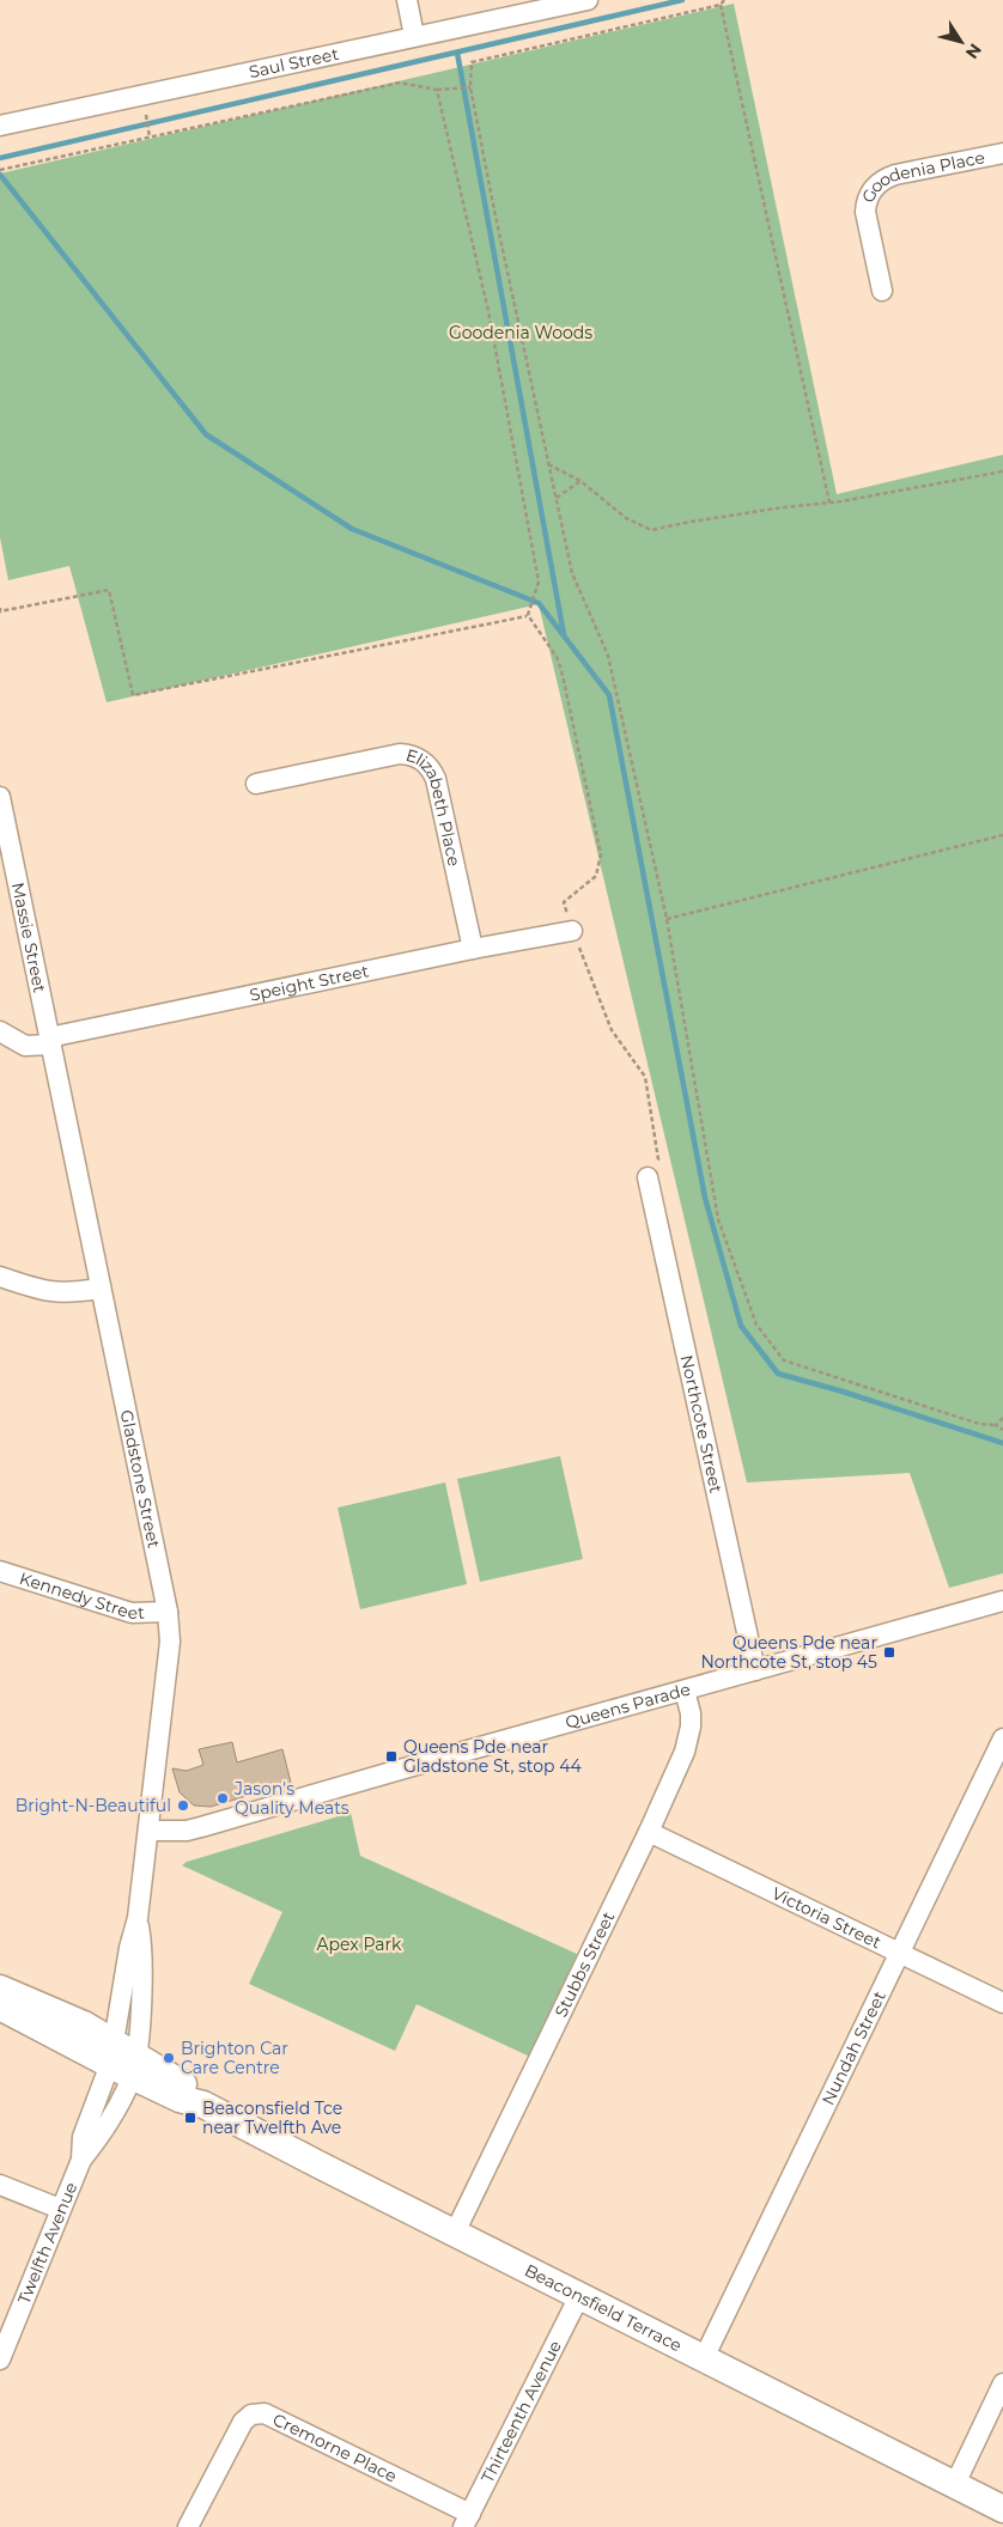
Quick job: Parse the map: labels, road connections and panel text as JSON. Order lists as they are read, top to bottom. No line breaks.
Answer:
{"streets":{"main road":["Beaconsfield Terrace"],"street":["Saul Street","Goodenia Place","Elizabeth Place","Massie Street","Speight Street","Northcote Street","Gladstone Street","Kennedy Street","Queens Parade","Victoria Street","Stubbs Street","Nundah Street","Twelfth Avenue","Thirteenth Avenue","Cremorne Place"]},"crossings":[["Elizabeth Place","Speight Street"],["Massie Street","Speight Street"],["Massie Street","Gladstone Street"],["Speight Street","Gladstone Street"],["Northcote Street","Queens Parade"],["Gladstone Street","Kennedy Street"],["Gladstone Street","Queens Parade"],["Gladstone Street","Twelfth Avenue"],["Gladstone Street","Beaconsfield Terrace"],["Queens Parade","Stubbs Street"],["Victoria Street","Stubbs Street"],["Victoria Street","Nundah Street"],["Stubbs Street","Beaconsfield Terrace"],["Nundah Street","Beaconsfield Terrace"],["Twelfth Avenue","Beaconsfield Terrace"],["Beaconsfield Terrace","Thirteenth Avenue"],["Thirteenth Avenue","Cremorne Place"]],"parks":["Goodenia Woods","Apex Park"],"places":{"transit":["Queens Pde near Northcote St, stop 45","Queens Pde near Gladstone St, stop 44","Beaconsfield Tce near Twelfth Ave"],"other":["Jason's Quality Meats","Bright-N-Beautiful","Brighton Car Care Centre"]},"north":"bottom right"}
